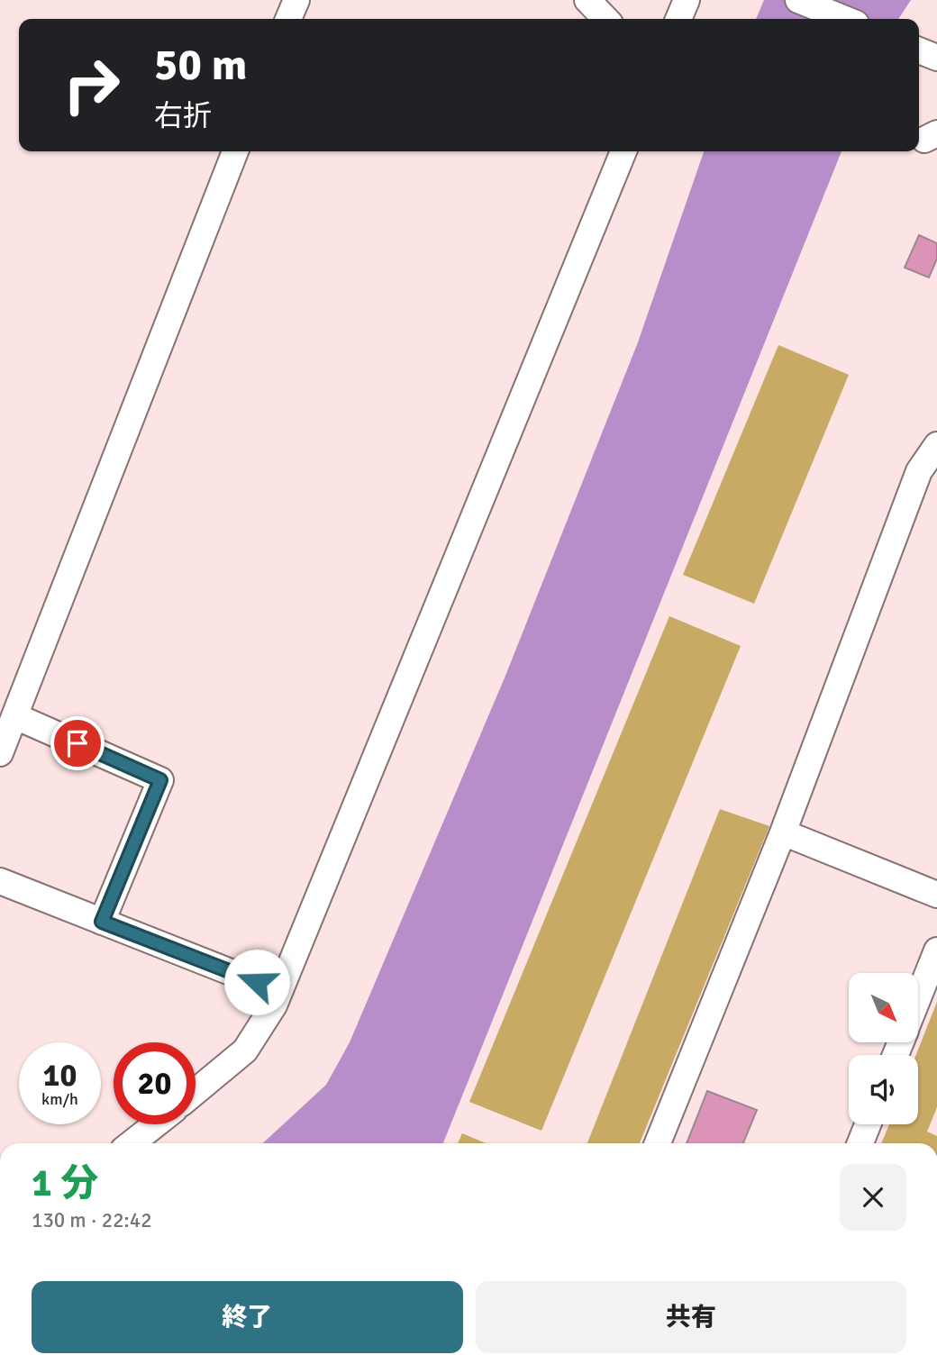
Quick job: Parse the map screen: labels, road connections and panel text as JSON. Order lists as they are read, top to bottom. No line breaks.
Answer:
{"north":"bottom right","page":{"turn":["50 m","右折"],"speed":"10 km/h","limit":"20","heading":["1 分","130 m · 22:42"],"buttons":["終了","共有"]}}
